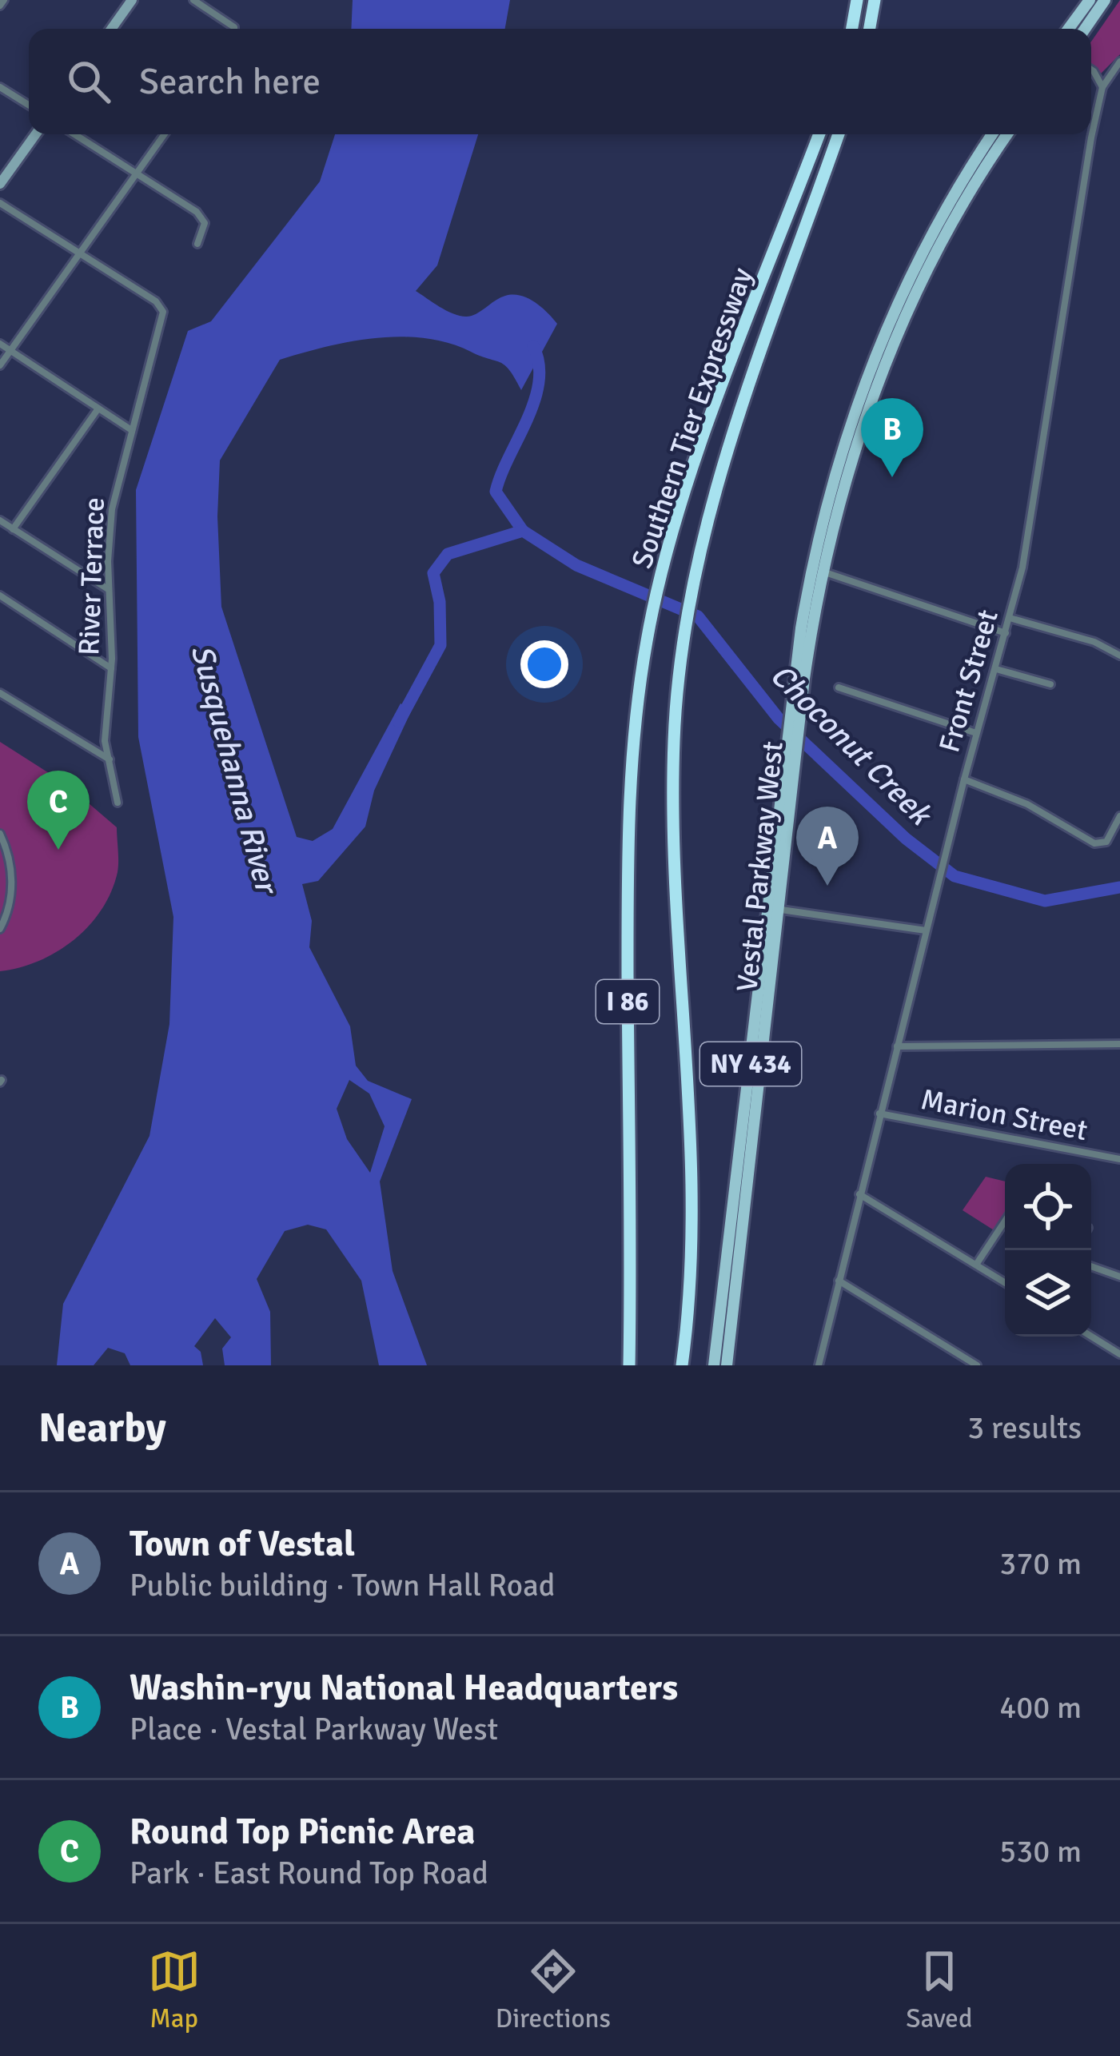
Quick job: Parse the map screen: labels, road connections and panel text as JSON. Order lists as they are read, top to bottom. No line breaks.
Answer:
{"streets":{"highway":["Southern Tier Expressway","I 86"],"main road":["Vestal Parkway West","NY 434"],"street":["River Terrace","Front Street","Marion Street"]},"crossings":[["Front Street","Marion Street"]],"water":["Choconut Creek","Susquehanna River"],"page":{"search":"Search here","pins":["B","C","A"],"heading":["Nearby","3 results"],"list":[{"mark":"A","name":"Town of Vestal","note":"Public building · Town Hall Road","value":"370 m"},{"mark":"B","name":"Washin-ryu National Headquarters","note":"Place · Vestal Parkway West","value":"400 m"},{"mark":"C","name":"Round Top Picnic Area","note":"Park · East Round Top Road","value":"530 m"}],"nav":["Map","Directions","Saved"]}}
